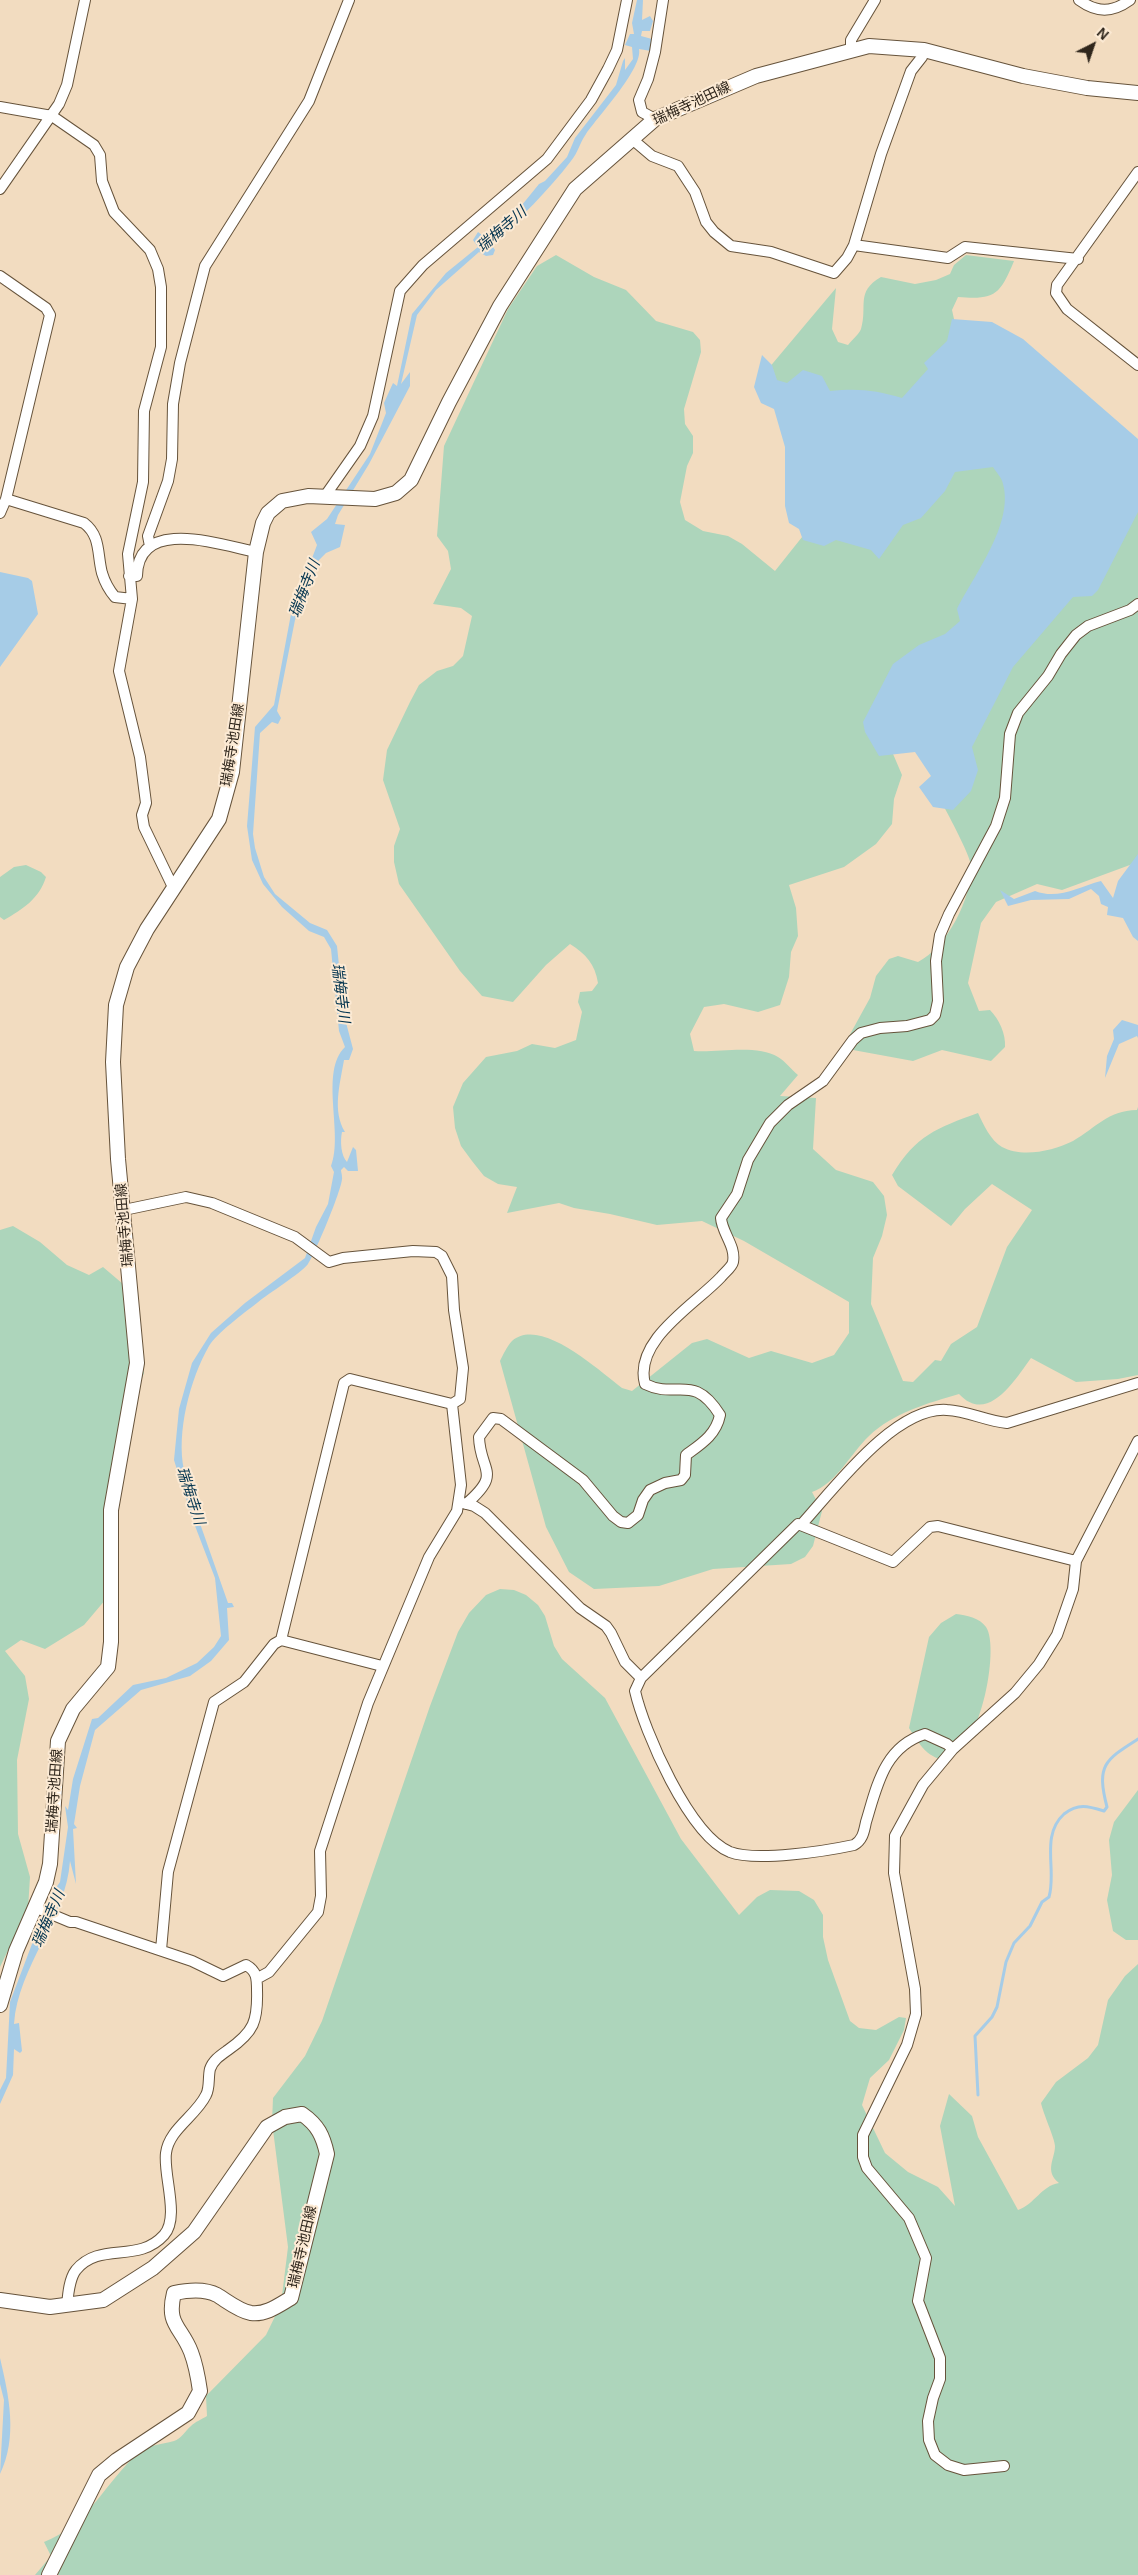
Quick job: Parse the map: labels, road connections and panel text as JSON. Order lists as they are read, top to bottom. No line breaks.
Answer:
{"streets":{"main road":["瑞梅寺池田線"]},"water":["瑞梅寺川"],"north":"top right"}
